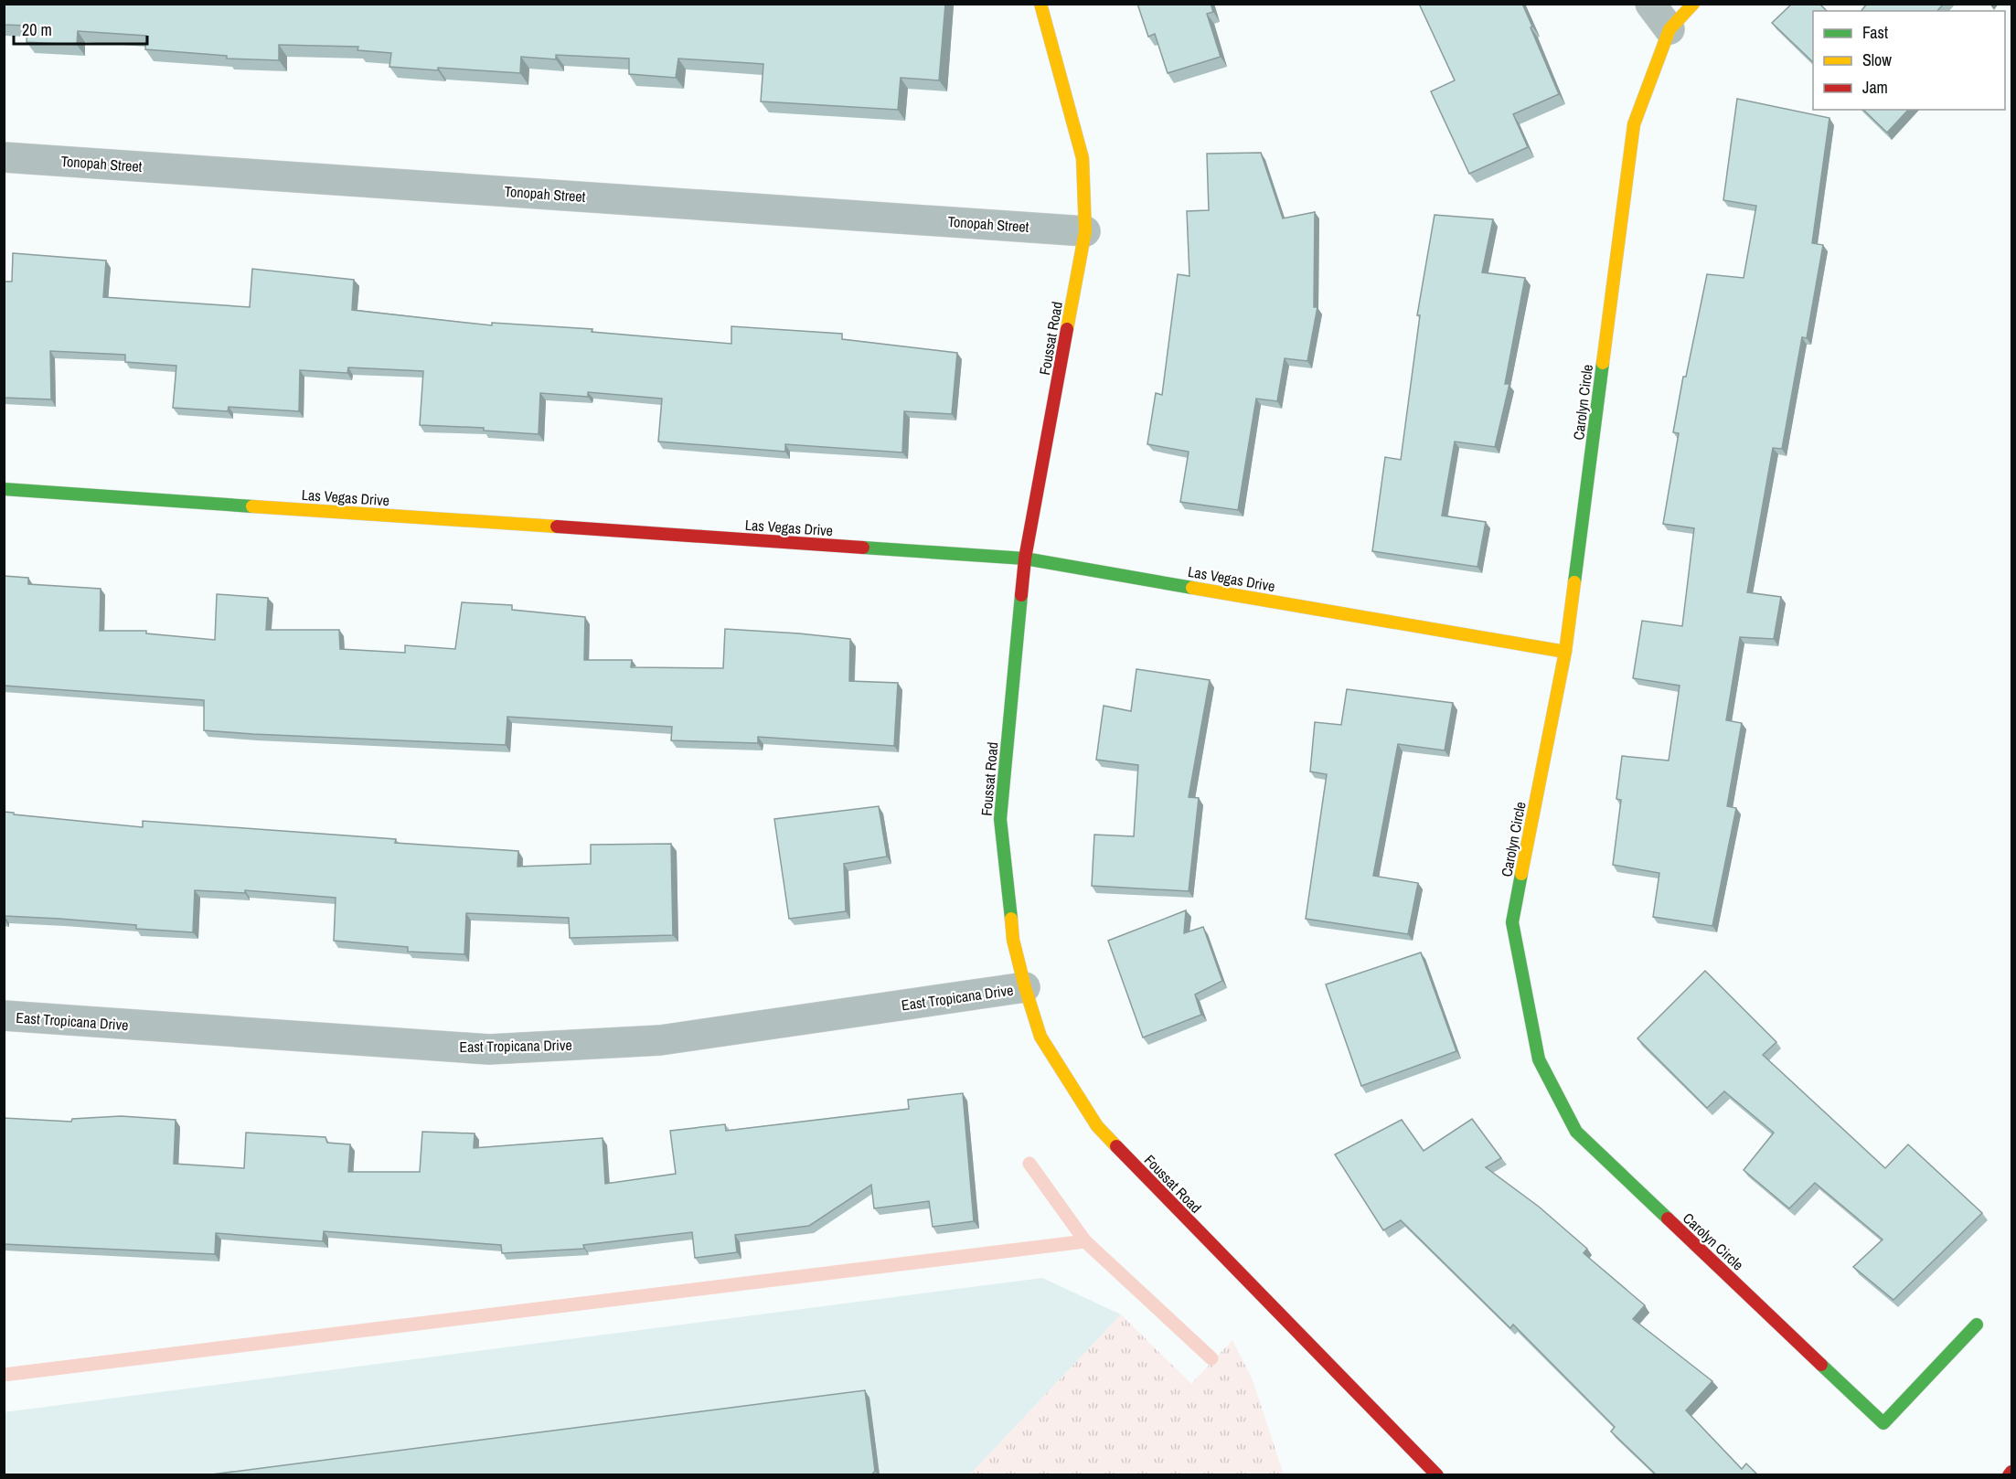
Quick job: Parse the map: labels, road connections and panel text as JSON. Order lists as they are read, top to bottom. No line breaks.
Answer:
{"streets":{"street":["Tonopah Street","Foussat Road","Carolyn Circle","Las Vegas Drive","East Tropicana Drive"]},"crossings":[["Tonopah Street","Foussat Road"],["Foussat Road","Las Vegas Drive"],["Foussat Road","East Tropicana Drive"],["Carolyn Circle","Las Vegas Drive"]],"legend":["Fast","Slow","Jam"],"scale_bar":"20 m"}
